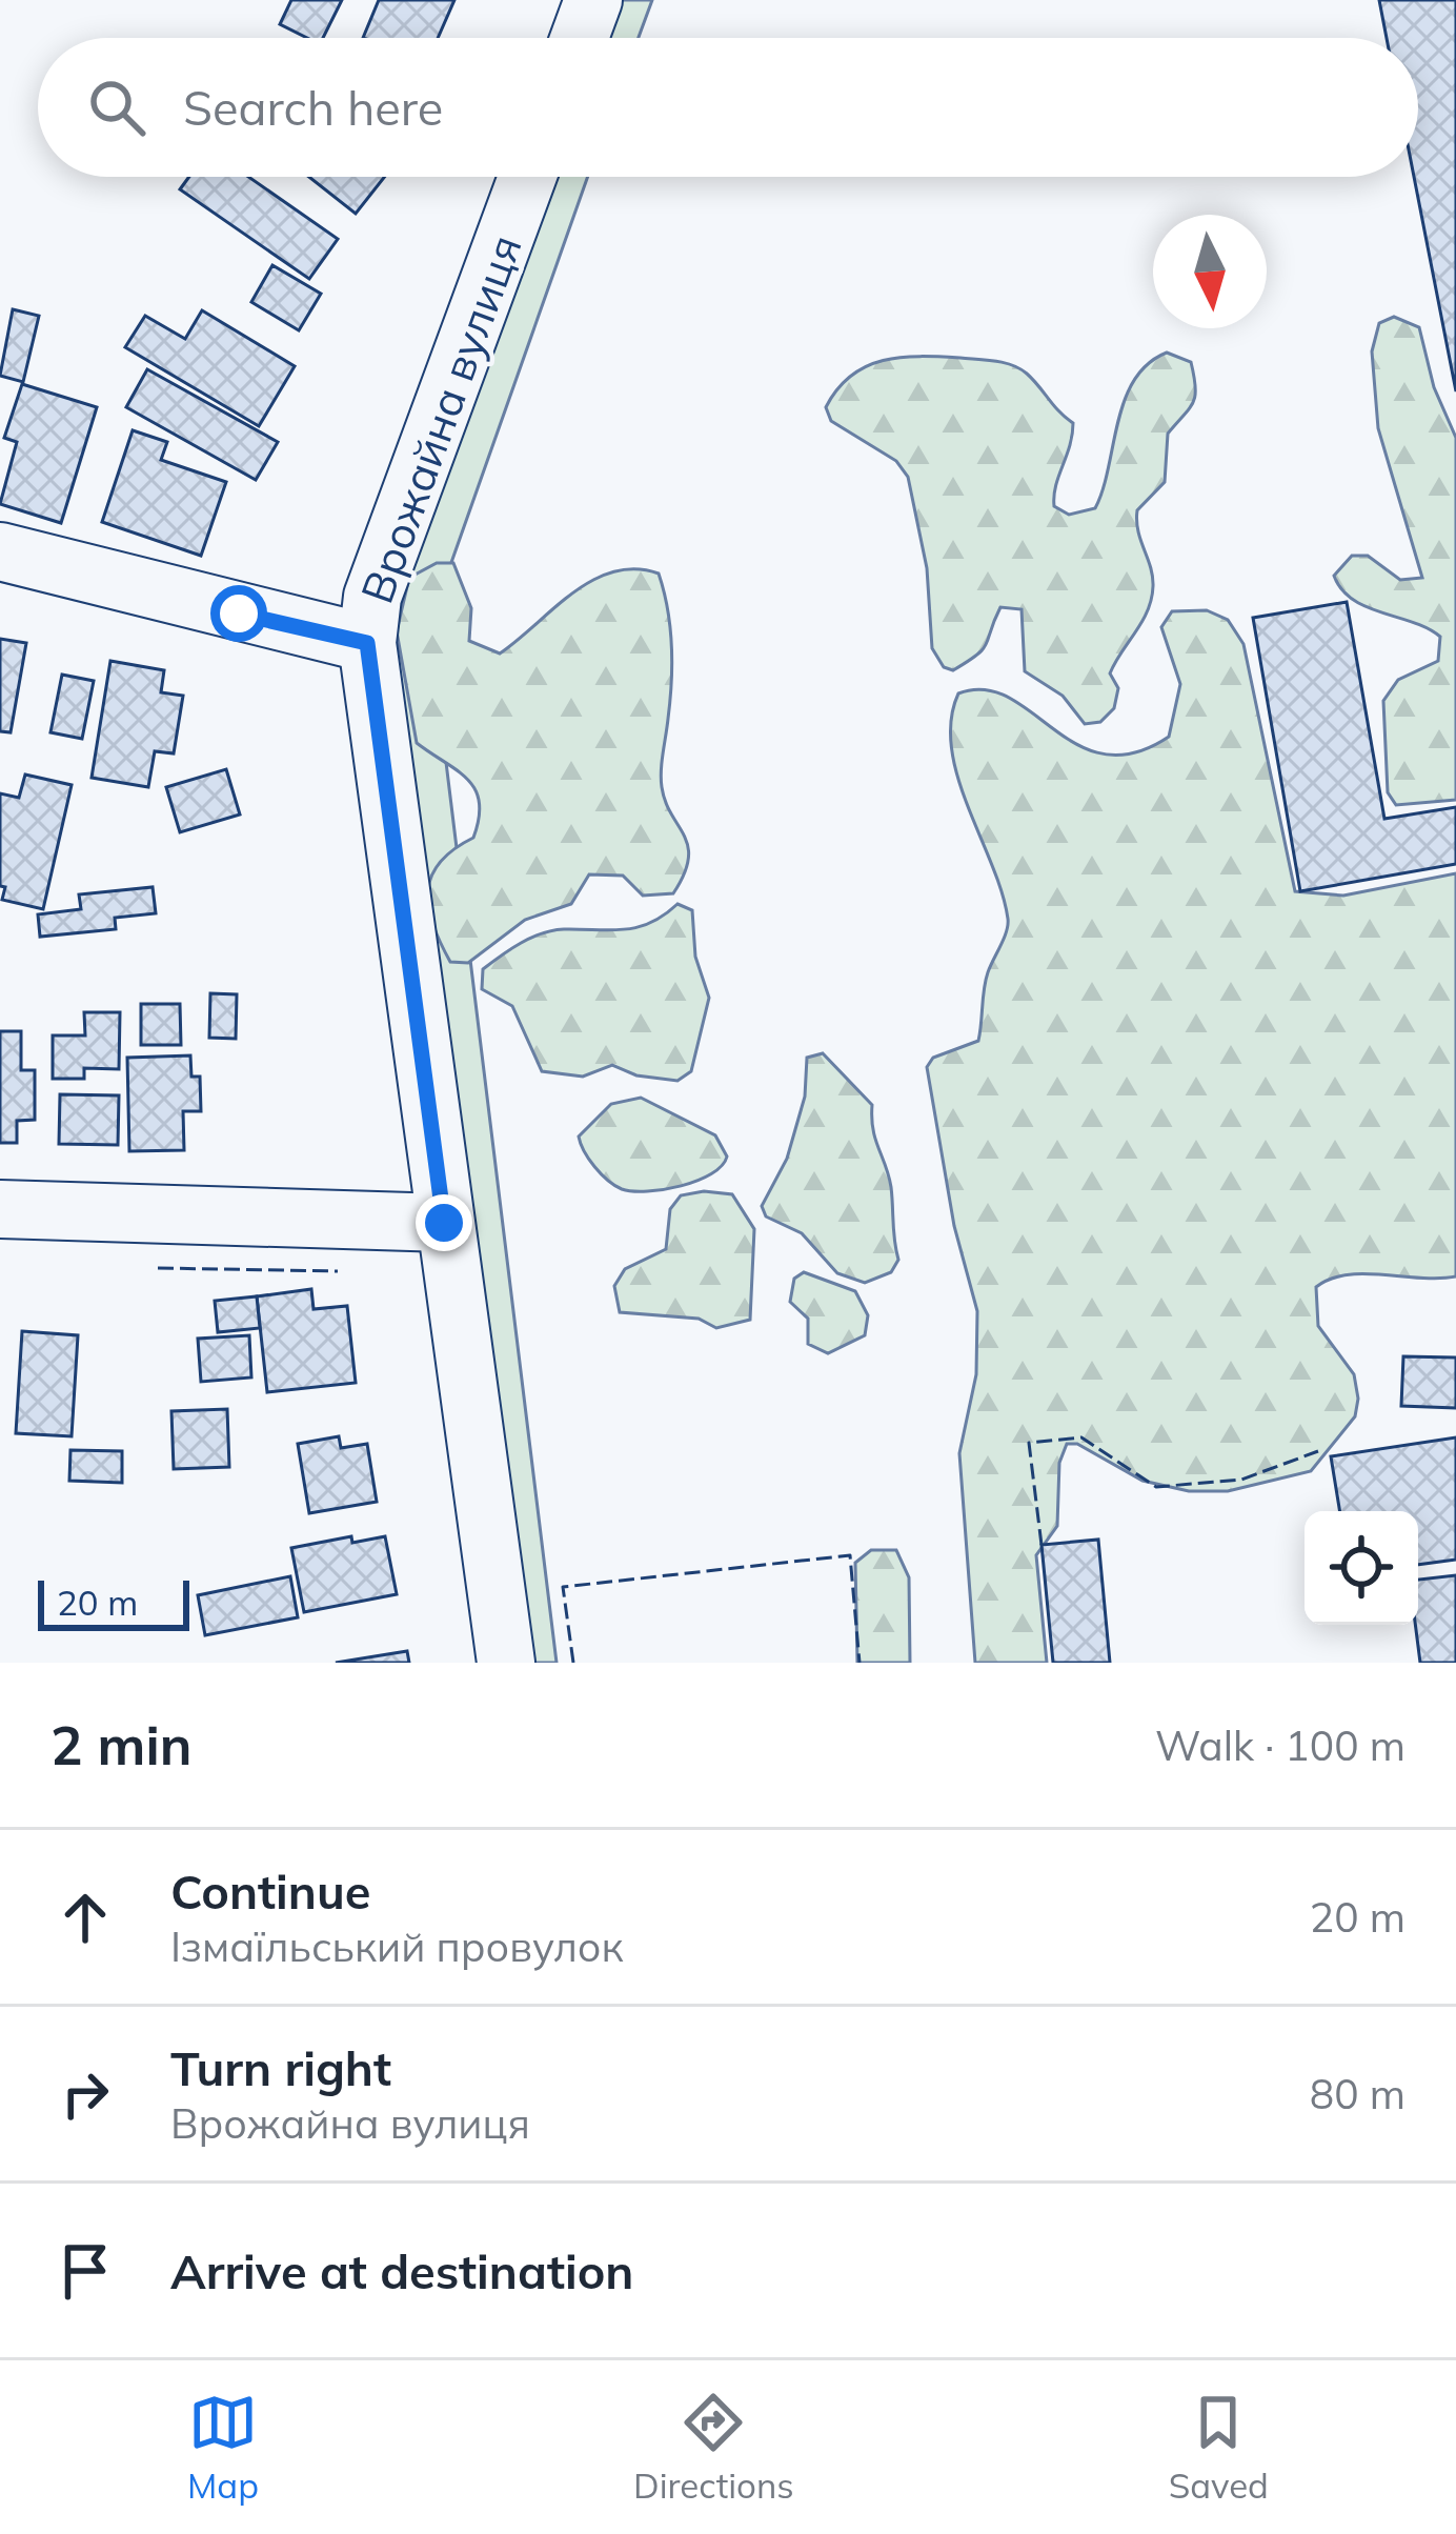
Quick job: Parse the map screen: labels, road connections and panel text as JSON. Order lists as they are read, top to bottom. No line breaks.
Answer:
{"streets":{"street":["Врожайна вулиця"]},"scale_bar":"20 m","north":"bottom","page":{"search":"Search here","scale":"20 m","heading":["2 min","Walk · 100 m"],"list":[["Continue","Ізмаїльський провулок","20 m"],["Turn right","Врожайна вулиця","80 m"],"Arrive at destination"],"nav":["Map","Directions","Saved"]}}
